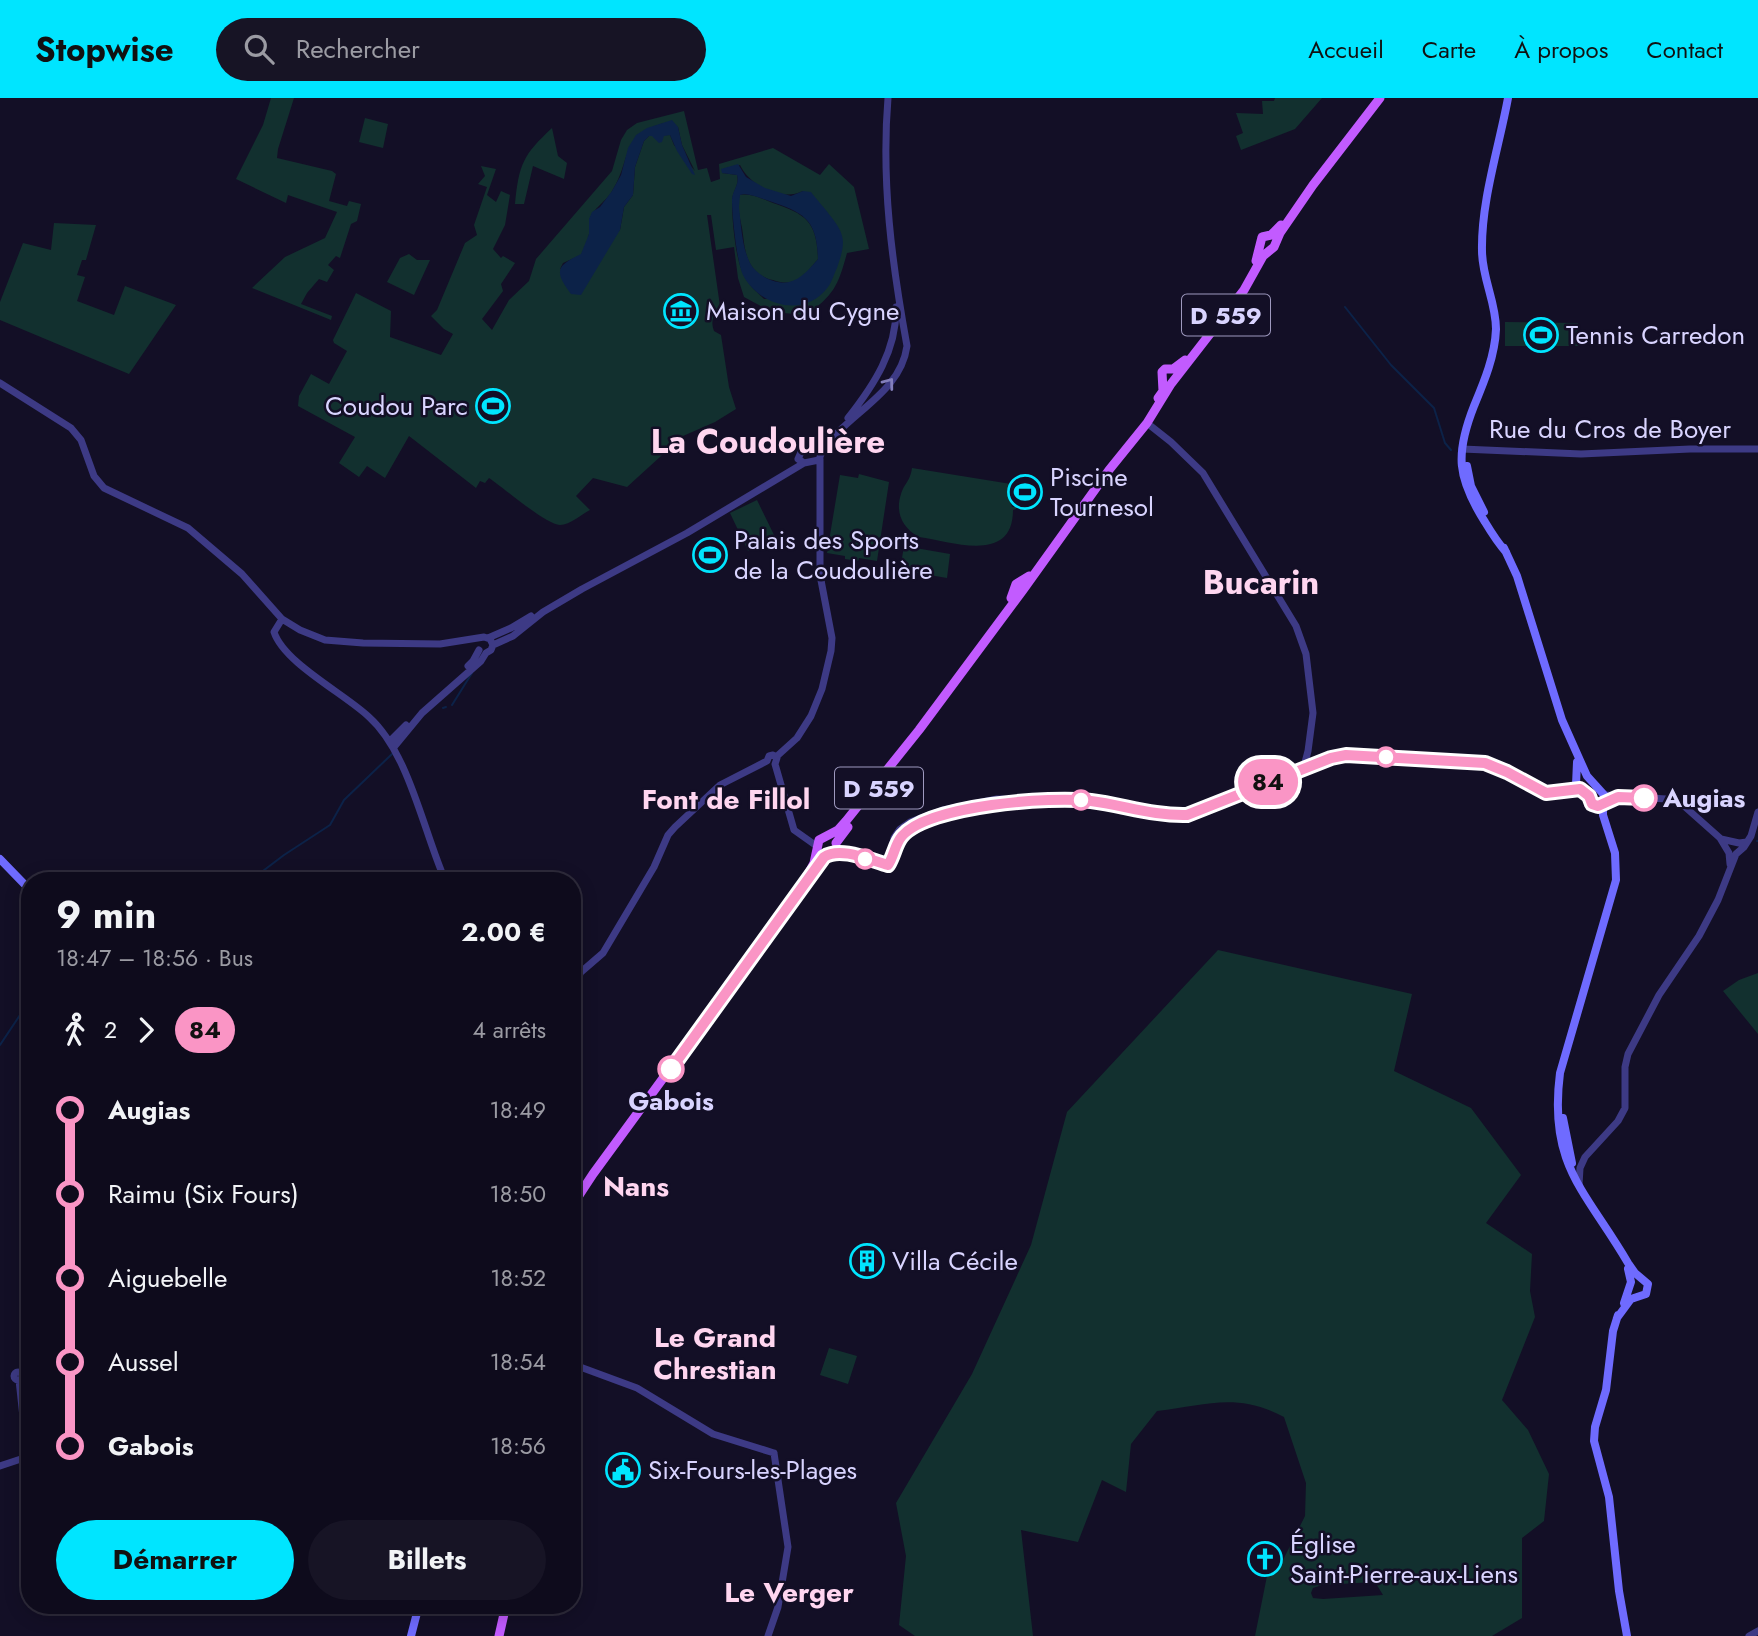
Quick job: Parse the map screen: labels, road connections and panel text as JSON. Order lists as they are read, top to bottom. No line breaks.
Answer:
{"streets":{"main road":["D 559"],"street":["Rue du Cros de Boyer"]},"districts":["La Coudoulière","Bucarin","Font de Fillol","Nans","Le Grand Chrestian","Le Verger"],"places":{"museum":["Maison du Cygne"],"sports":["Tennis Carredon","Coudou Parc","Piscine Tournesol","Palais des Sports de la Coudoulière"],"other":["Augias","Gabois"],"building":["Villa Cécile"],"public building":["Six-Fours-les-Plages"],"church":["Église Saint-Pierre-aux-Liens"]},"lines":["bus line 84"],"page":{"header":"Stopwise","search":"Rechercher","nav":["Accueil","Carte","À propos","Contact"],"on_map":"84","heading":["9 min","18:47 – 18:56 · Bus","2.00 €"],"legs":["2","84","4 arrêts"],"list":[{"name":"Augias","value":"18:49"},{"name":"Raimu (Six Fours)","value":"18:50"},{"name":"Aiguebelle","value":"18:52"},{"name":"Aussel","value":"18:54"},{"name":"Gabois","value":"18:56"}],"buttons":["Démarrer","Billets"]}}
